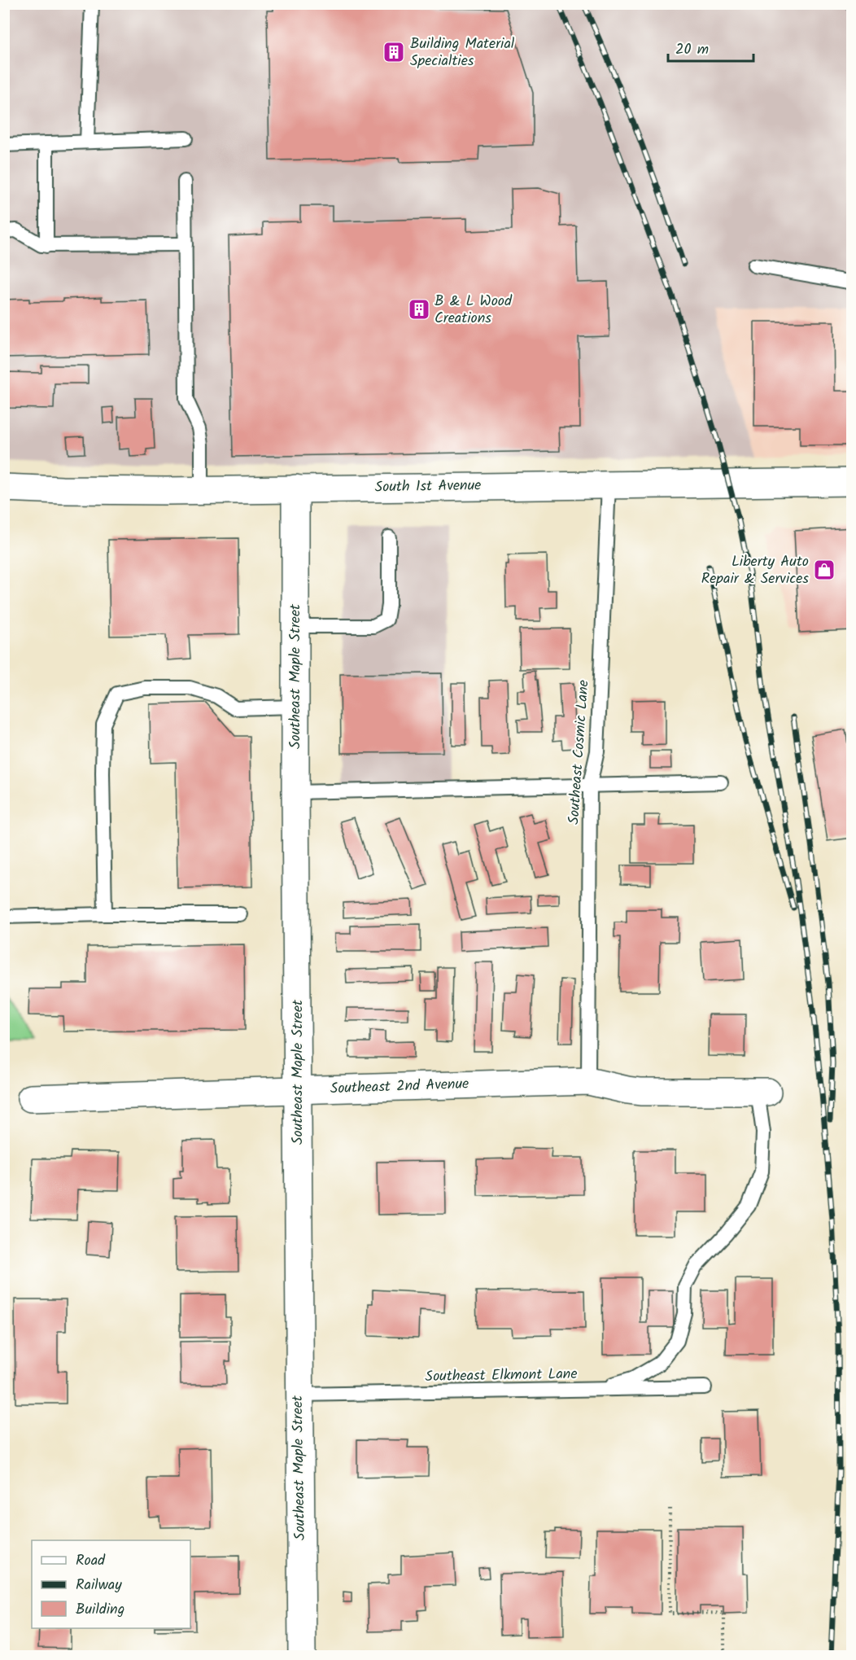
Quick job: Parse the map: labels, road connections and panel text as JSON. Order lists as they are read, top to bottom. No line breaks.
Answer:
{"streets":{"street":["South 1st Avenue","Southeast Maple Street","Southeast 2nd Avenue"],"lane":["Southeast Cosmic Lane","Southeast Elkmont Lane"]},"crossings":[["South 1st Avenue","Southeast Maple Street"],["South 1st Avenue","Southeast Cosmic Lane"],["Southeast Maple Street","Southeast 2nd Avenue"],["Southeast Maple Street","Southeast Elkmont Lane"],["Southeast Cosmic Lane","Southeast 2nd Avenue"]],"places":{"building":["Building Material Specialties","B & L Wood Creations"],"shop":["Liberty Auto Repair & Services"]},"legend":["Road","Railway","Building"],"scale_bar":"20 m"}
